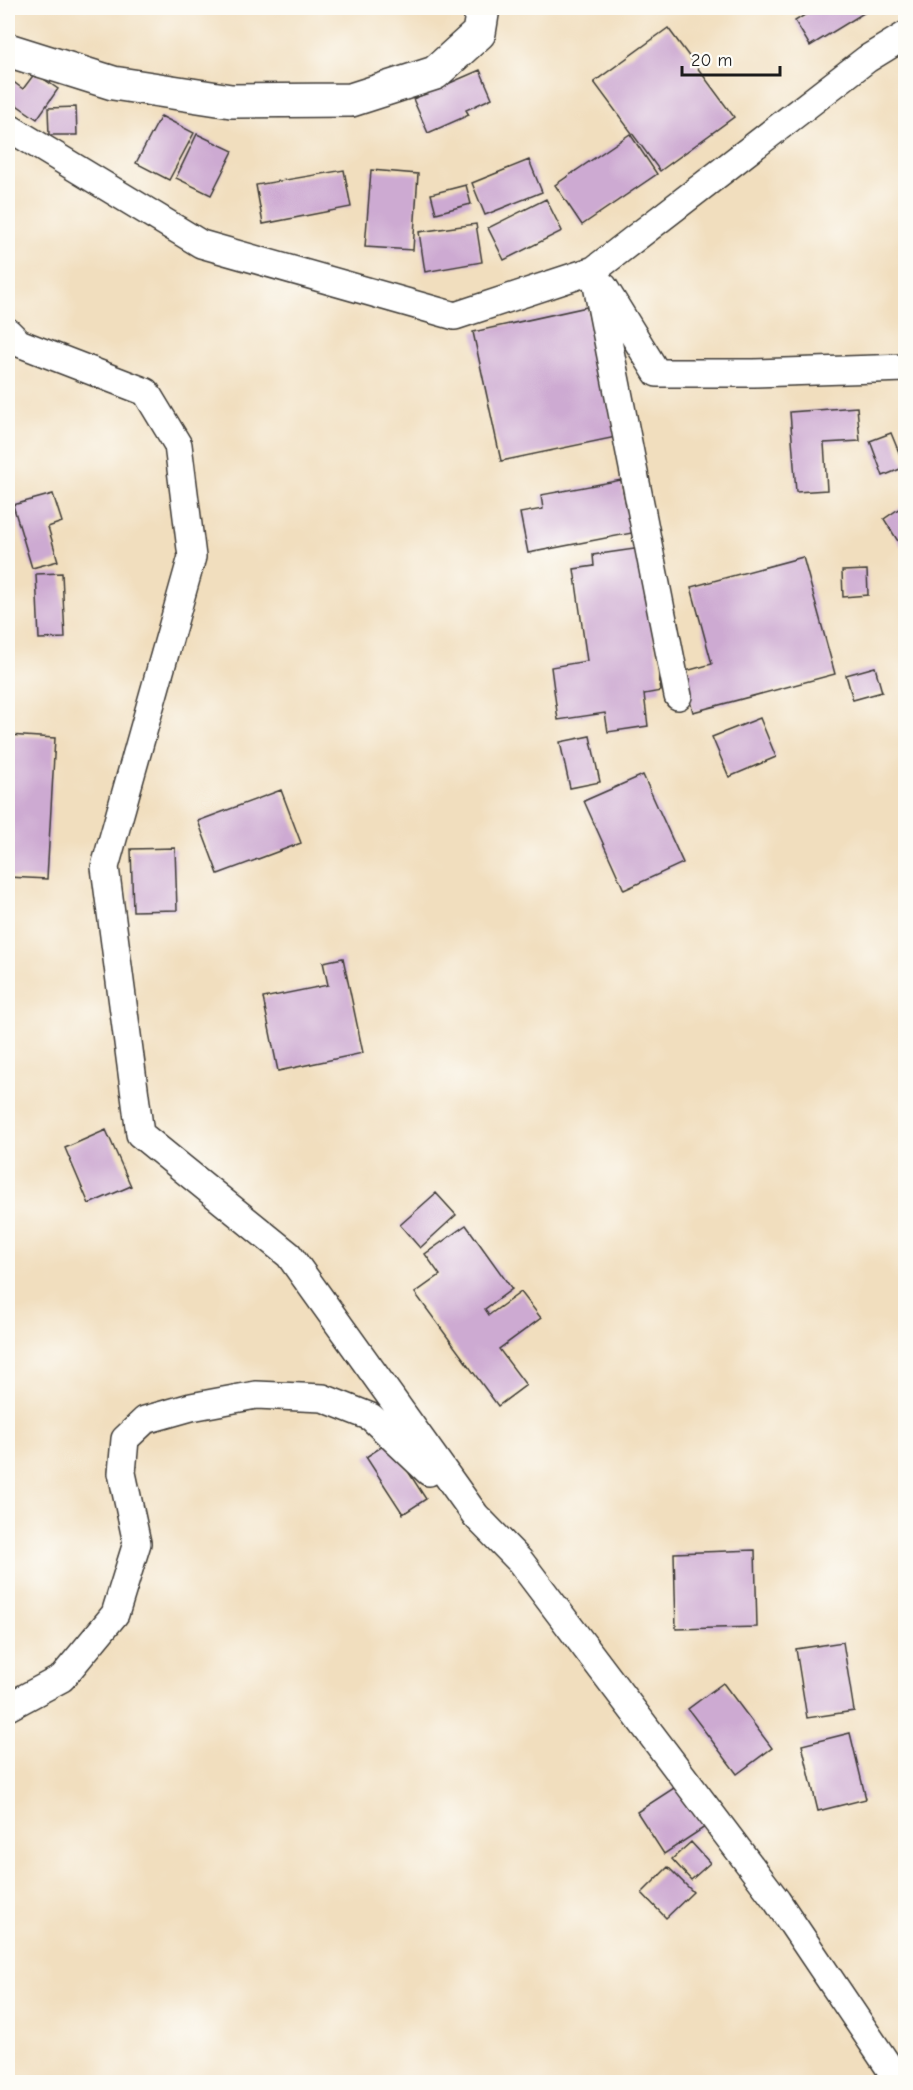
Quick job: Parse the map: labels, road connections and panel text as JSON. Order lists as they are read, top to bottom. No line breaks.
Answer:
{"scale_bar":"20 m"}
